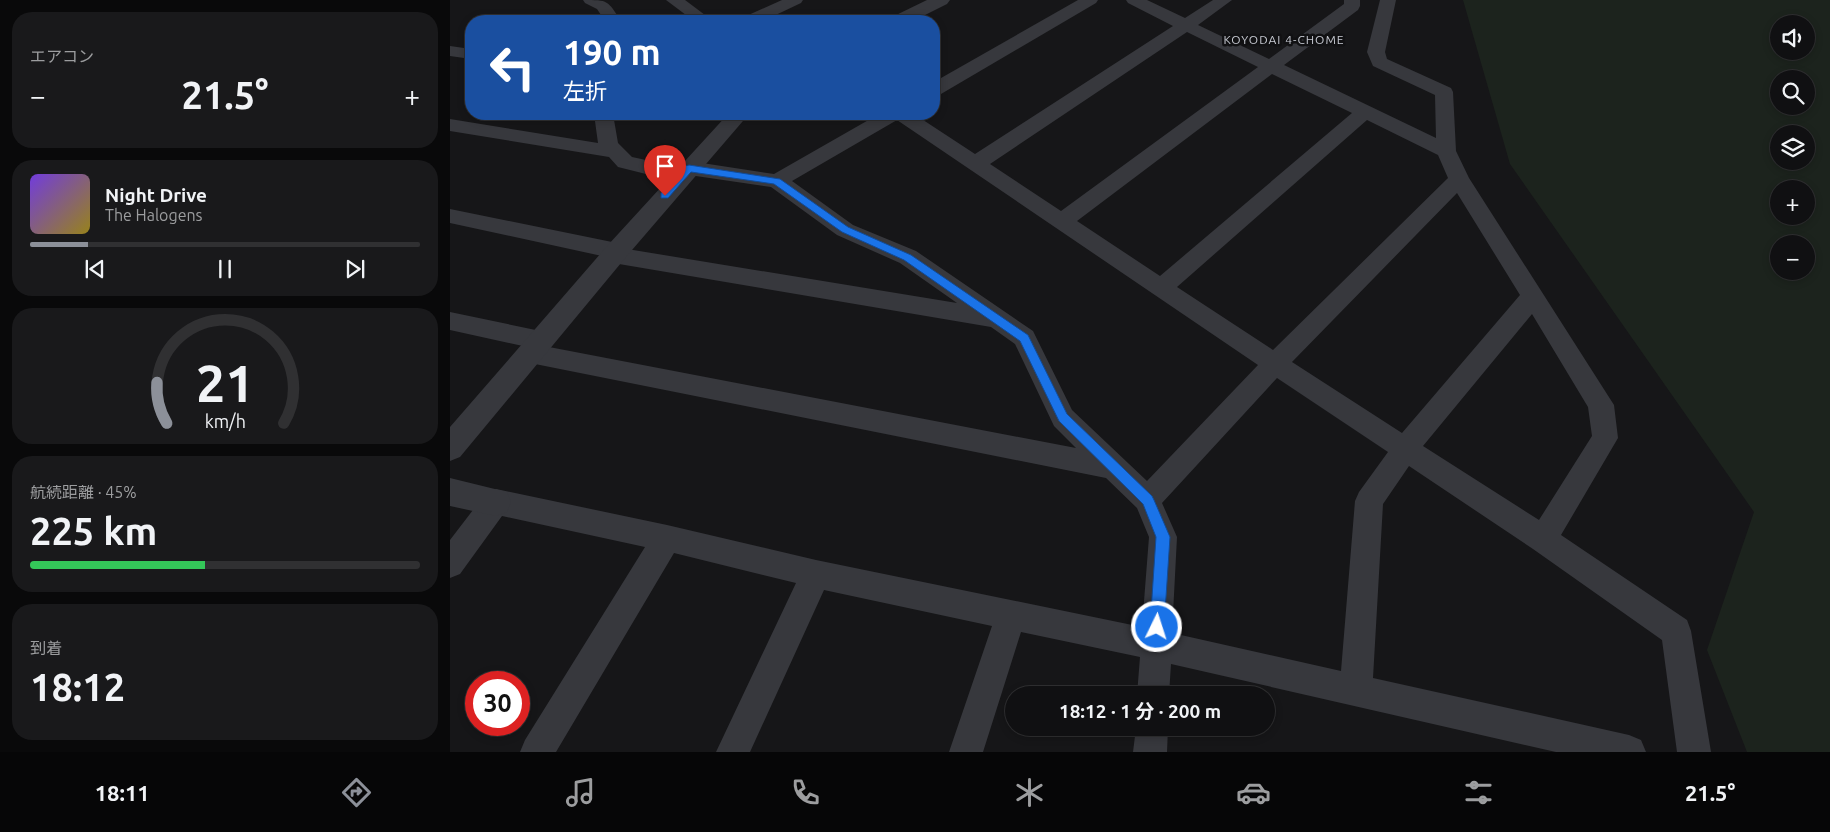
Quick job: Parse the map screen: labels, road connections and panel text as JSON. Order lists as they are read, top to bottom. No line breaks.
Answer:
{"districts":["KOYODAI 4-CHOME"],"page":{"tile":["エアコン",["航続距離 · 45%","225 km"],["到着","18:12"]],"map_buttons":["+","−"],"turn":["190 m","左折"],"heat":["−","21.5°","+"],"song":["Night Drive","The Halogens"],"limit":"30","trip":"18:12 · 1 分 · 200 m","tabs":["18:11","21.5°"],"gauge":["21","km/h"]}}
